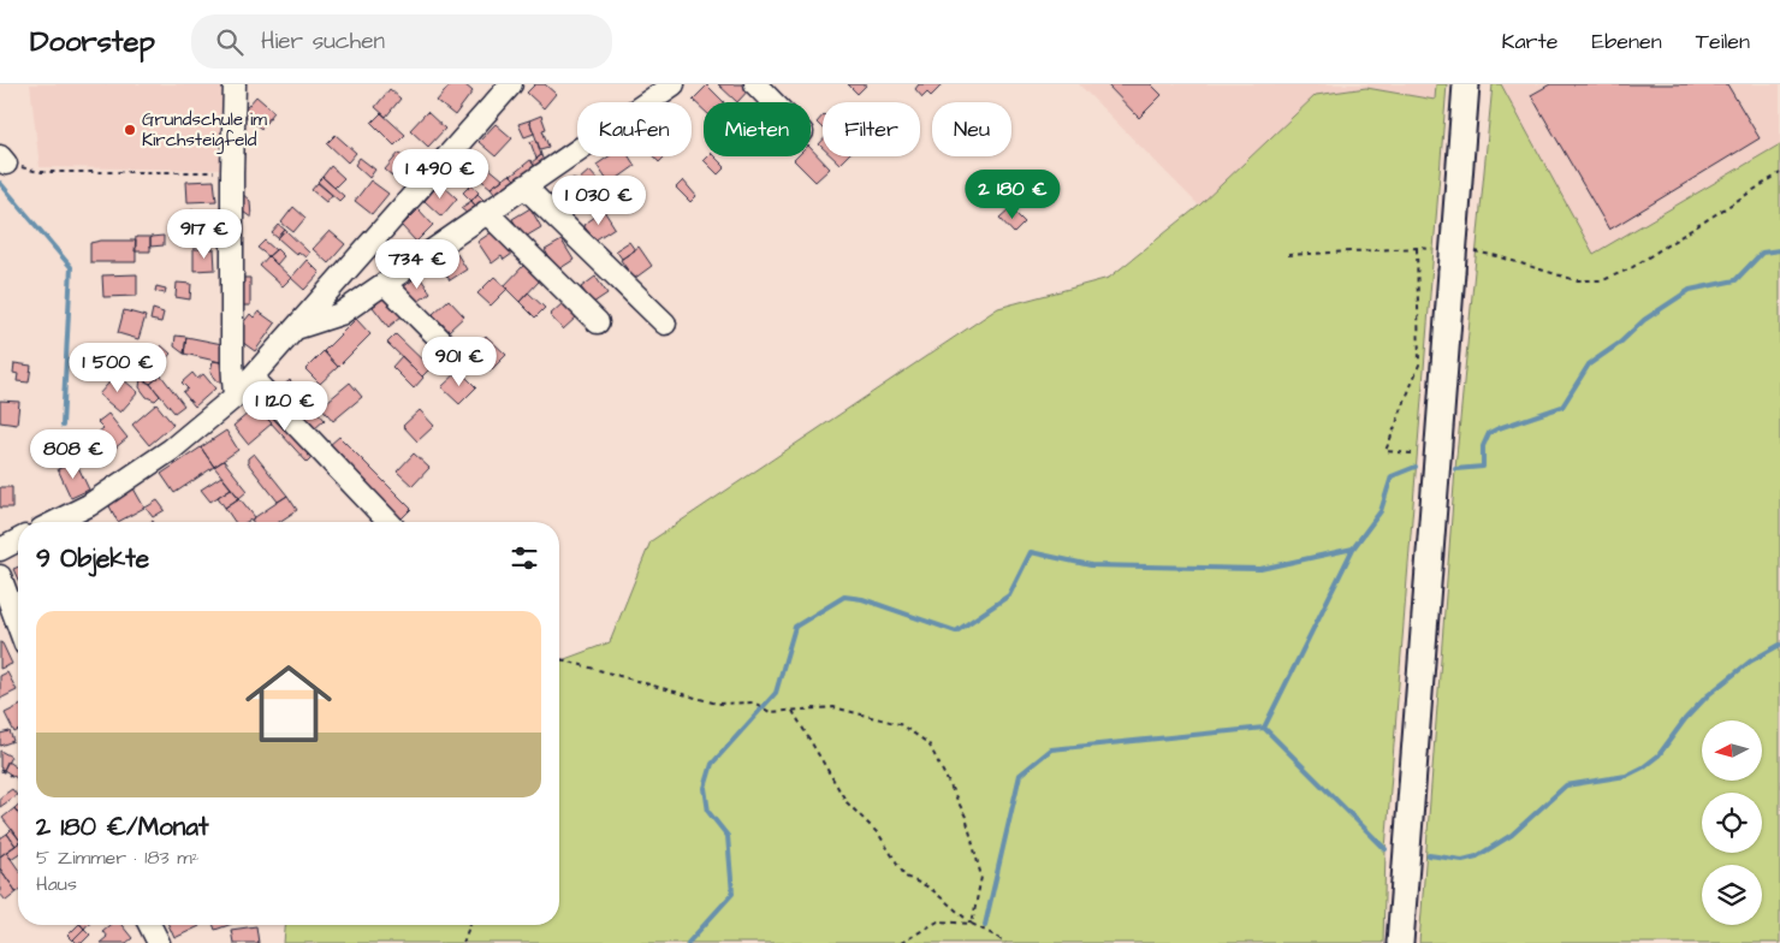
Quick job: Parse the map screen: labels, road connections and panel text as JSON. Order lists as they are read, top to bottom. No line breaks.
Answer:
{"places":["Grundschule im Kirchsteigfeld"],"north":"left","page":{"header":"Doorstep","search":"Hier suchen","nav":["Karte","Ebenen","Teilen"],"chip":["Kaufen","Mieten","Filter","Neu"],"price":["1 490 €","2 180 €","1 030 €","917 €","734 €","901 €","1 500 €","1 120 €","808 €"],"heading":"9 Objekte","list":[{"name":"2 180 €/Monat","note":"5 Zimmer · 183 m² · Haus"}]}}
